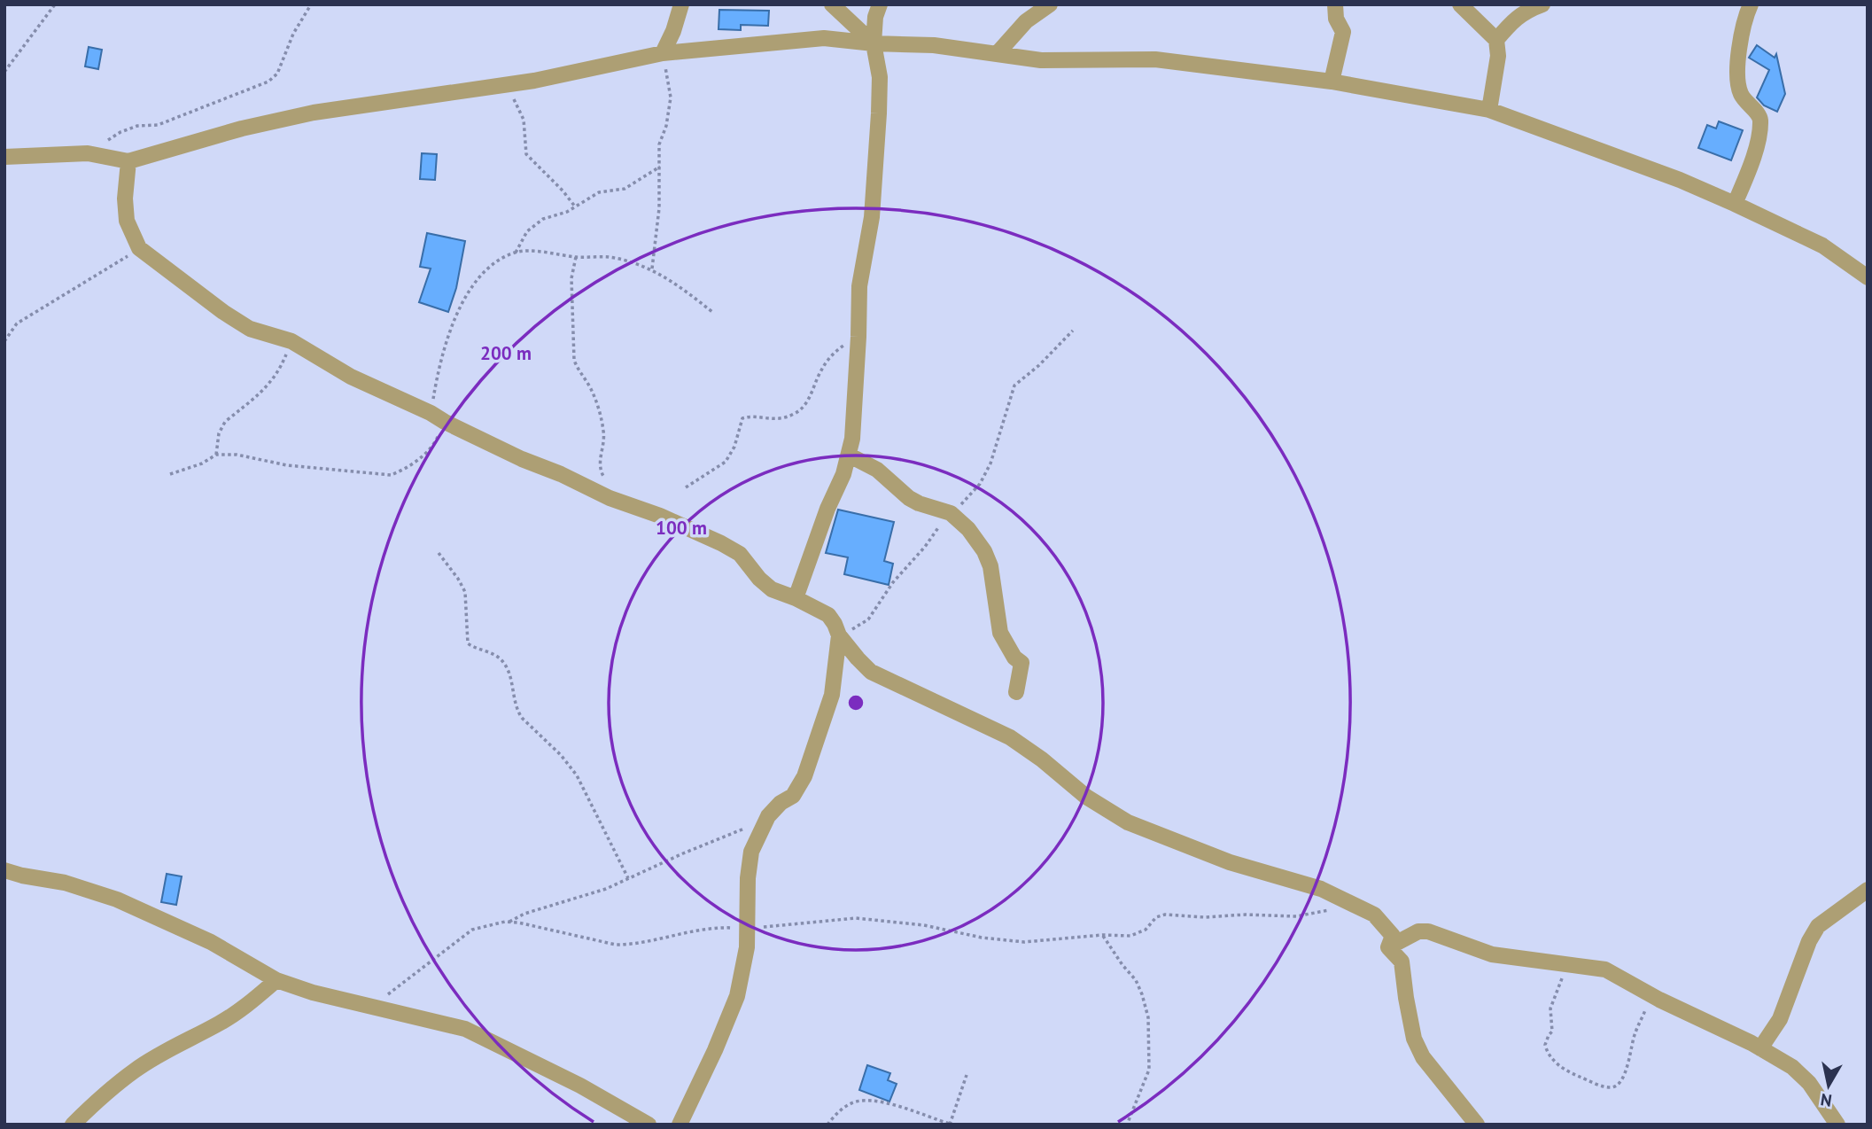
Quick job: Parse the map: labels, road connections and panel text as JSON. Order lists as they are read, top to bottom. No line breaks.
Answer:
{"north":"bottom","rings":["200 m","100 m"]}
